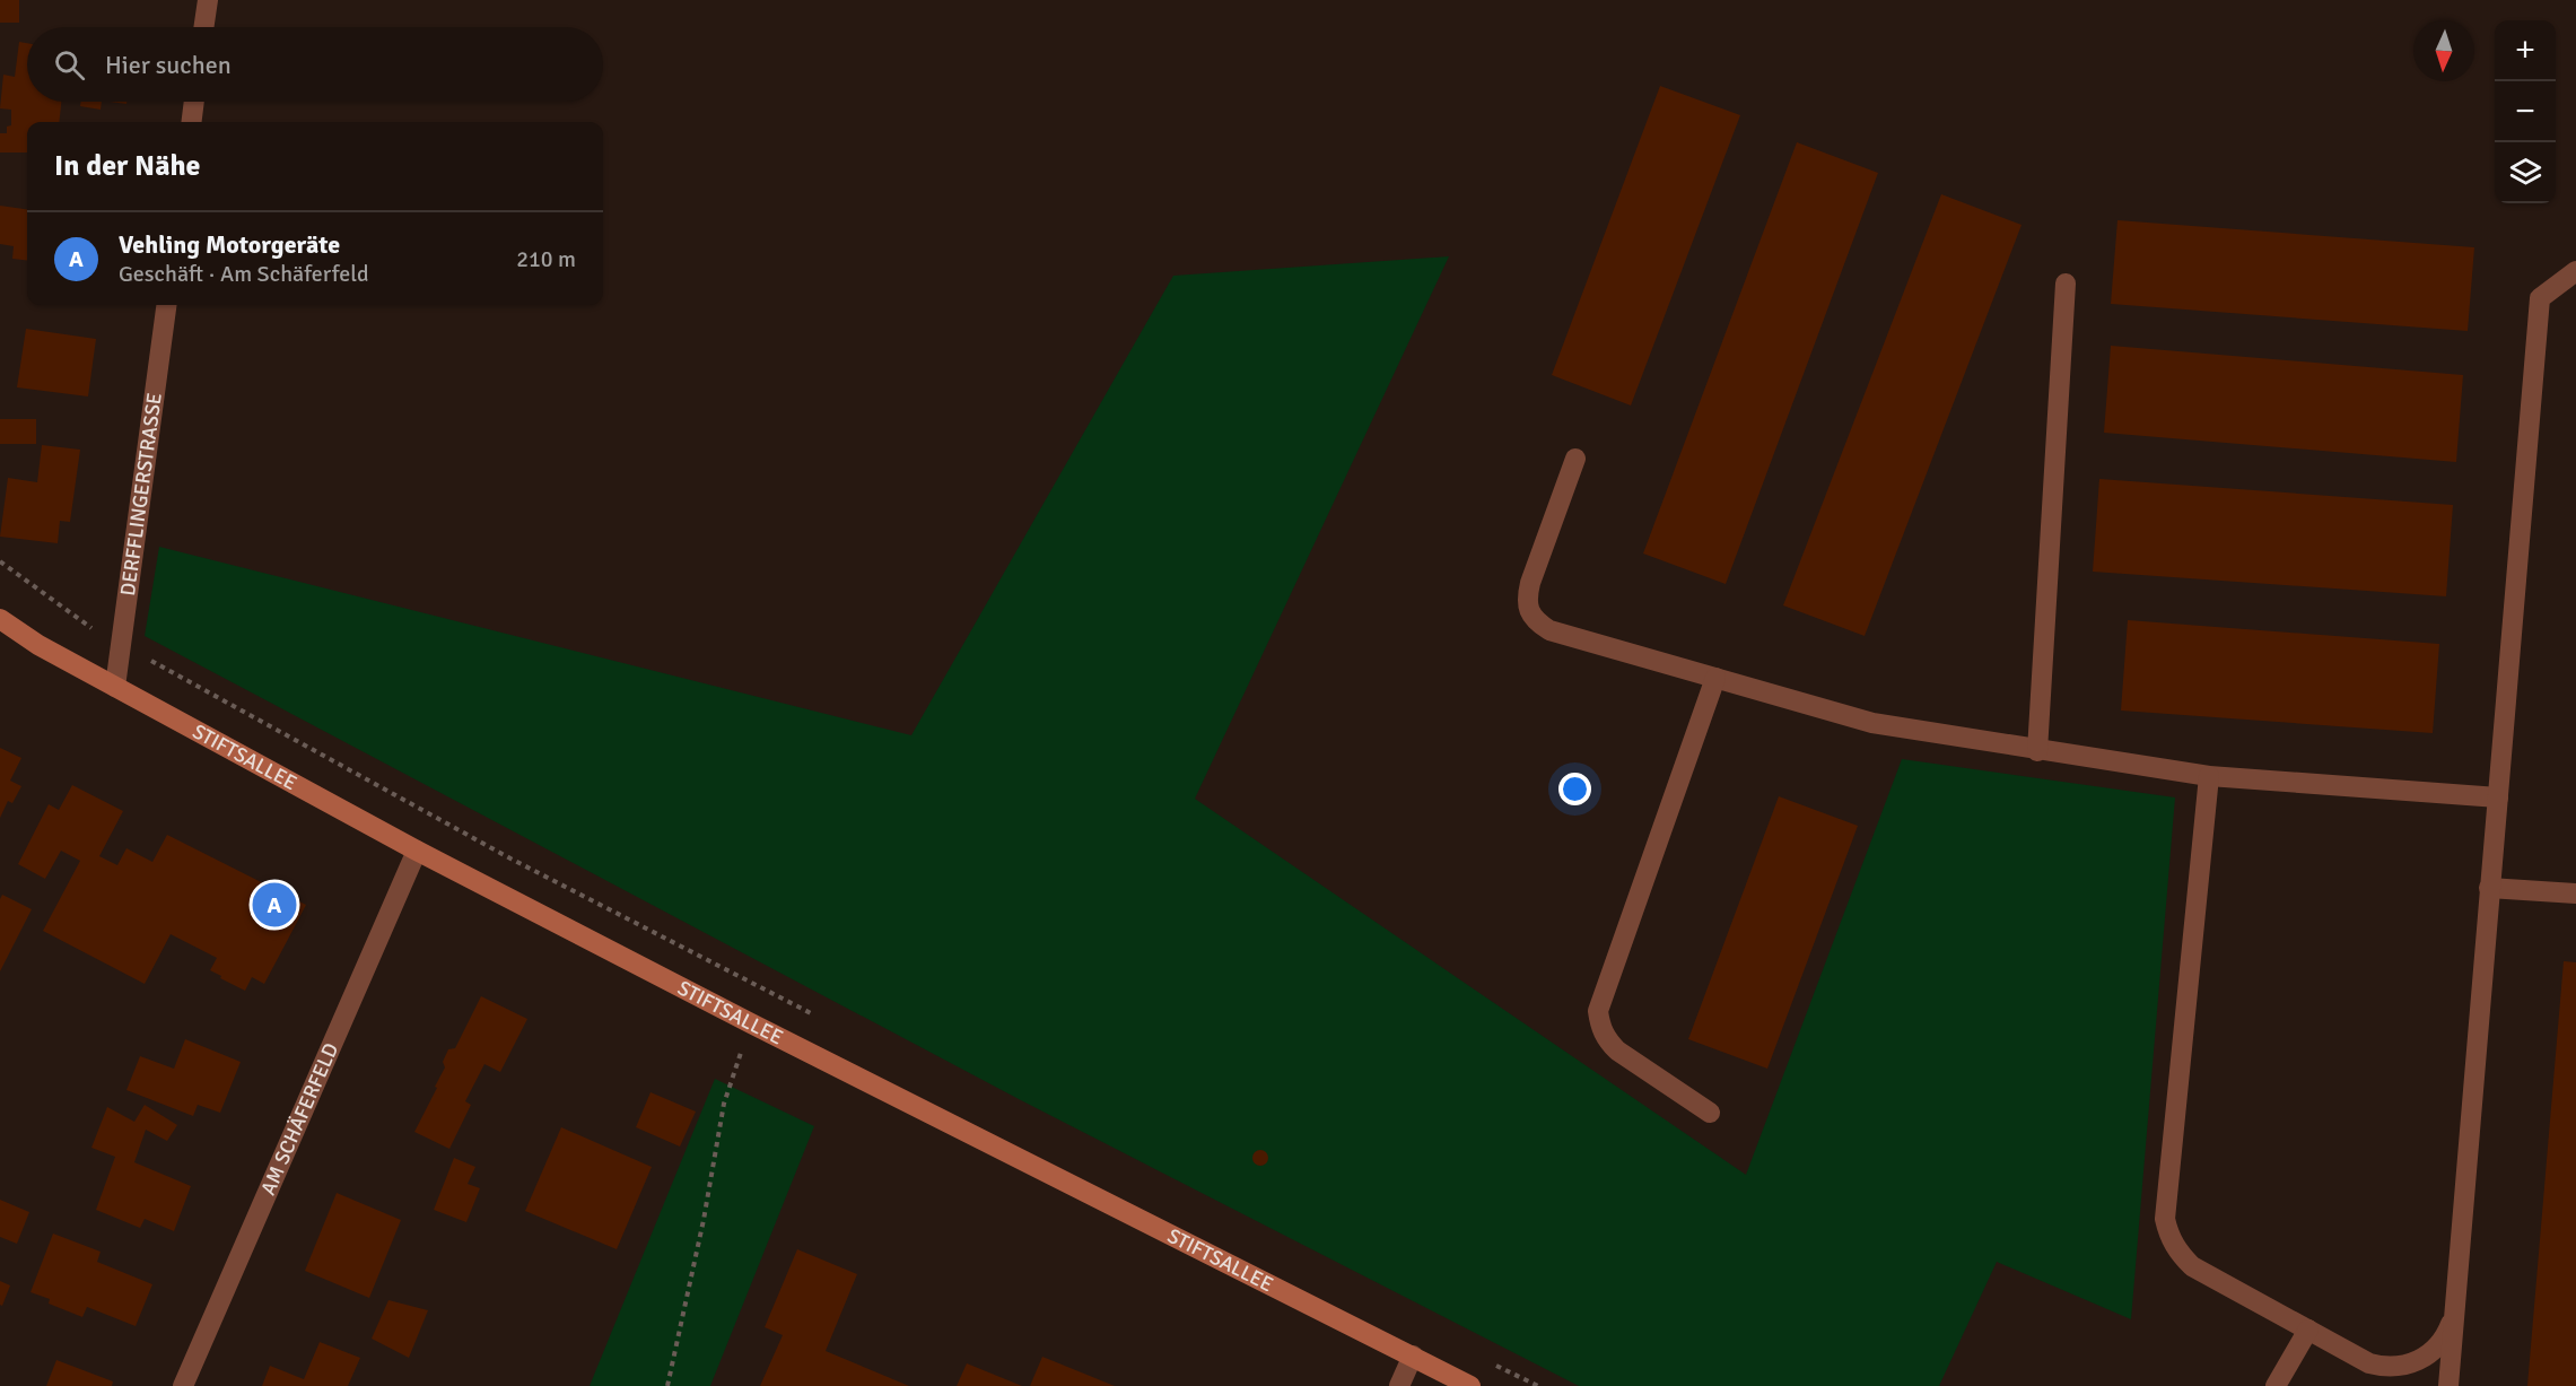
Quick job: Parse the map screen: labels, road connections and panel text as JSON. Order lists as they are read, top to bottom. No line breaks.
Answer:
{"streets":{"main road":["STIFTSALLEE"],"street":["DERFFLINGERSTRASSE","AM SCHÄFERFELD"]},"crossings":[["DERFFLINGERSTRASSE","STIFTSALLEE"],["STIFTSALLEE","AM SCHÄFERFELD"]],"north":"bottom","page":{"map_buttons":["+","−"],"search":"Hier suchen","heading":"In der Nähe","list":[{"mark":"A","name":"Vehling Motorgeräte","note":"Geschäft · Am Schäferfeld","value":"210 m"}],"pins":"A"}}
